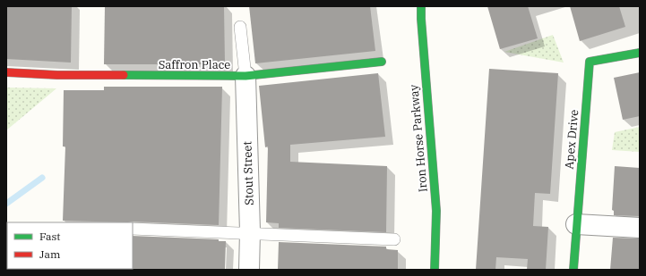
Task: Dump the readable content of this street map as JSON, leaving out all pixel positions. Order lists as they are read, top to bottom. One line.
{"streets":{"street":["Saffron Place","Iron Horse Parkway","Apex Drive","Stout Street"]},"crossings":[["Saffron Place","Stout Street"]],"legend":["Fast","Jam"]}
